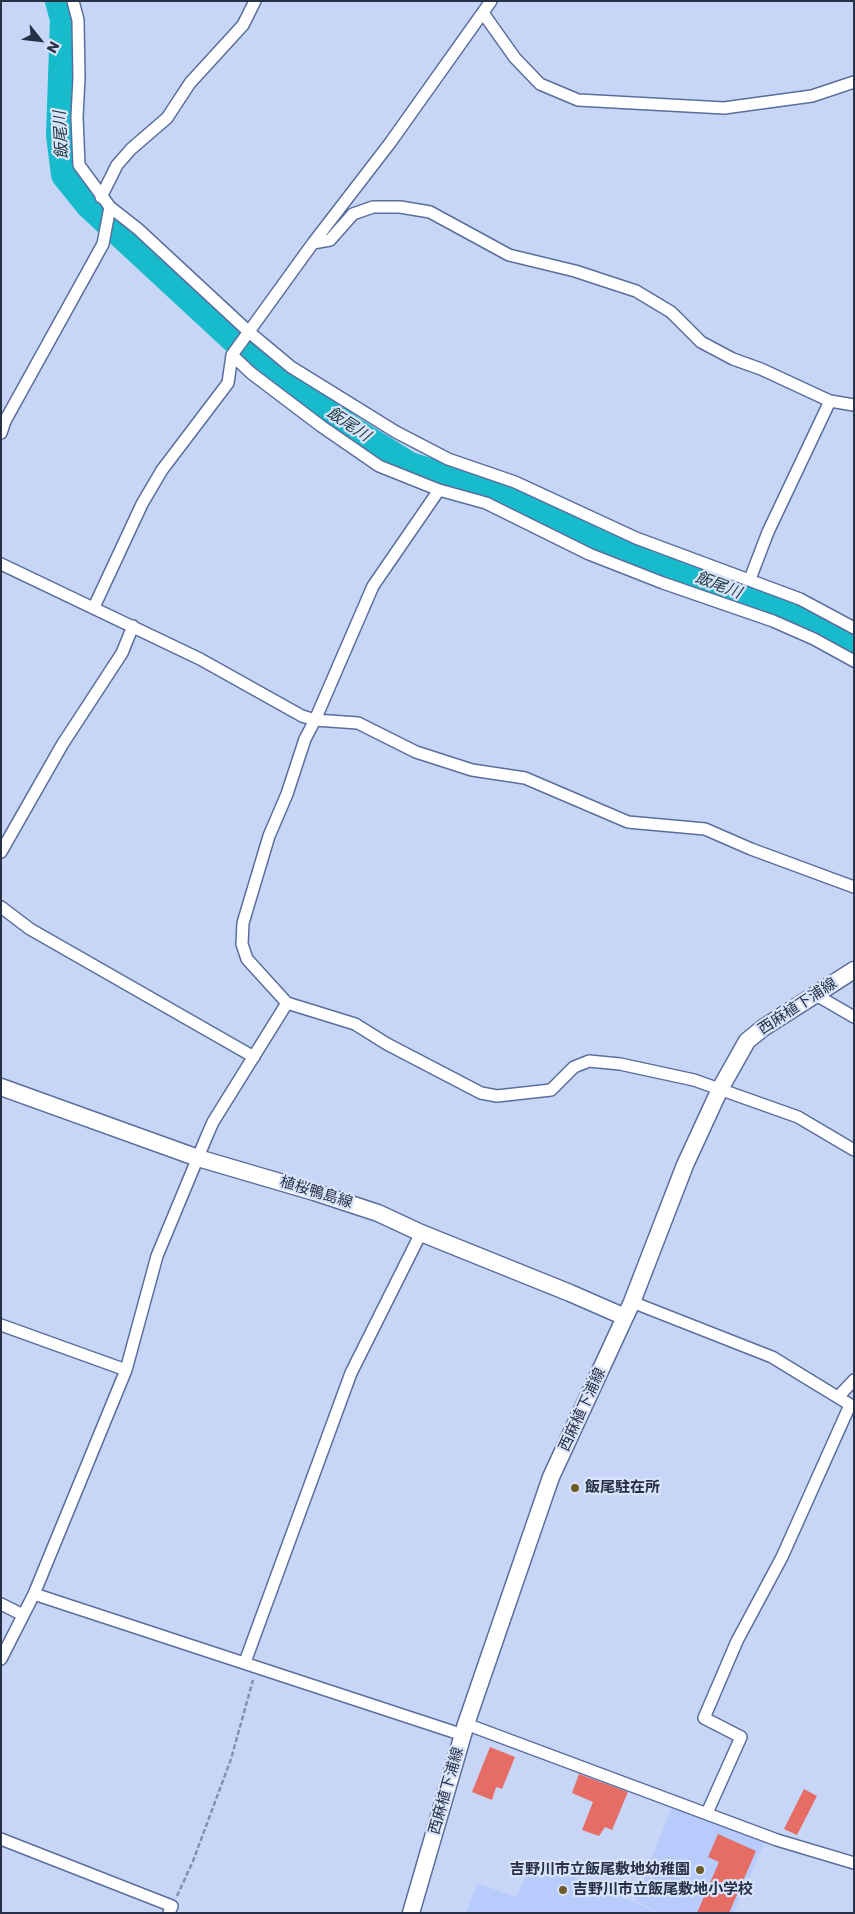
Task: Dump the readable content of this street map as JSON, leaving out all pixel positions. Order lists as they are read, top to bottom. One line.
{"streets":{"main road":["西麻植下浦線","植桜鴨島線"]},"crossings":[["西麻植下浦線","植桜鴨島線"]],"water":["飯尾川"],"places":["飯尾駐在所","吉野川市立飯尾敷地幼稚園","吉野川市立飯尾敷地小学校"],"north":"bottom right"}
